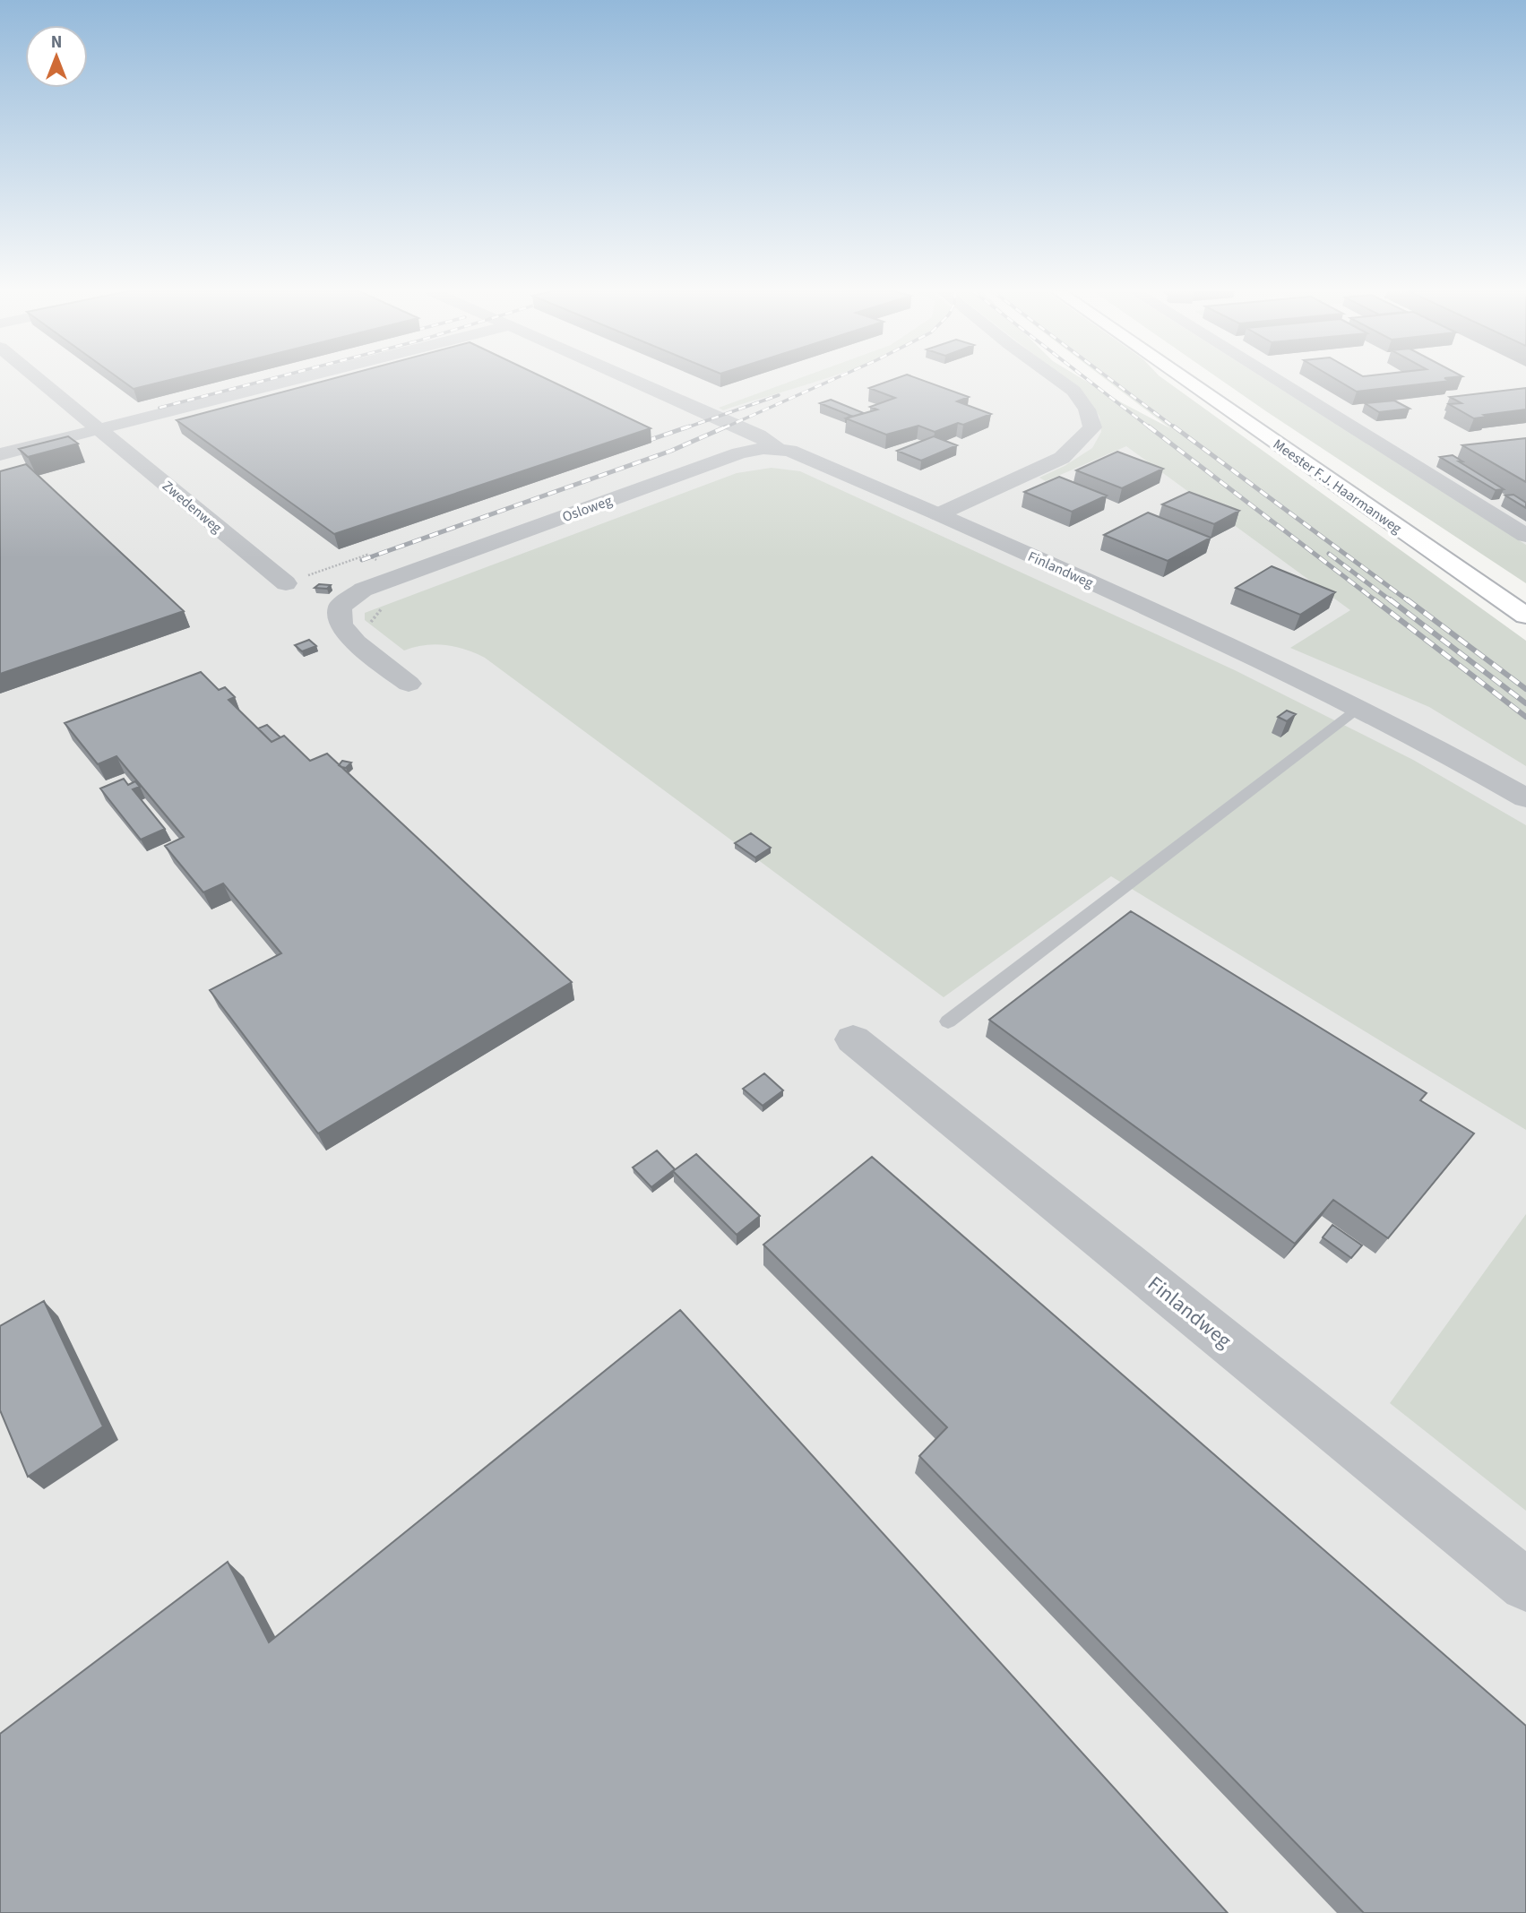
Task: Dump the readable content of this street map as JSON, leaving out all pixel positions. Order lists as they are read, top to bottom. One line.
{"streets":{"main road":["Meester F.J. Haarmanweg"],"street":["Zwedenweg","Osloweg","Finlandweg"]},"crossings":[["Osloweg","Finlandweg"]],"north":"top"}
